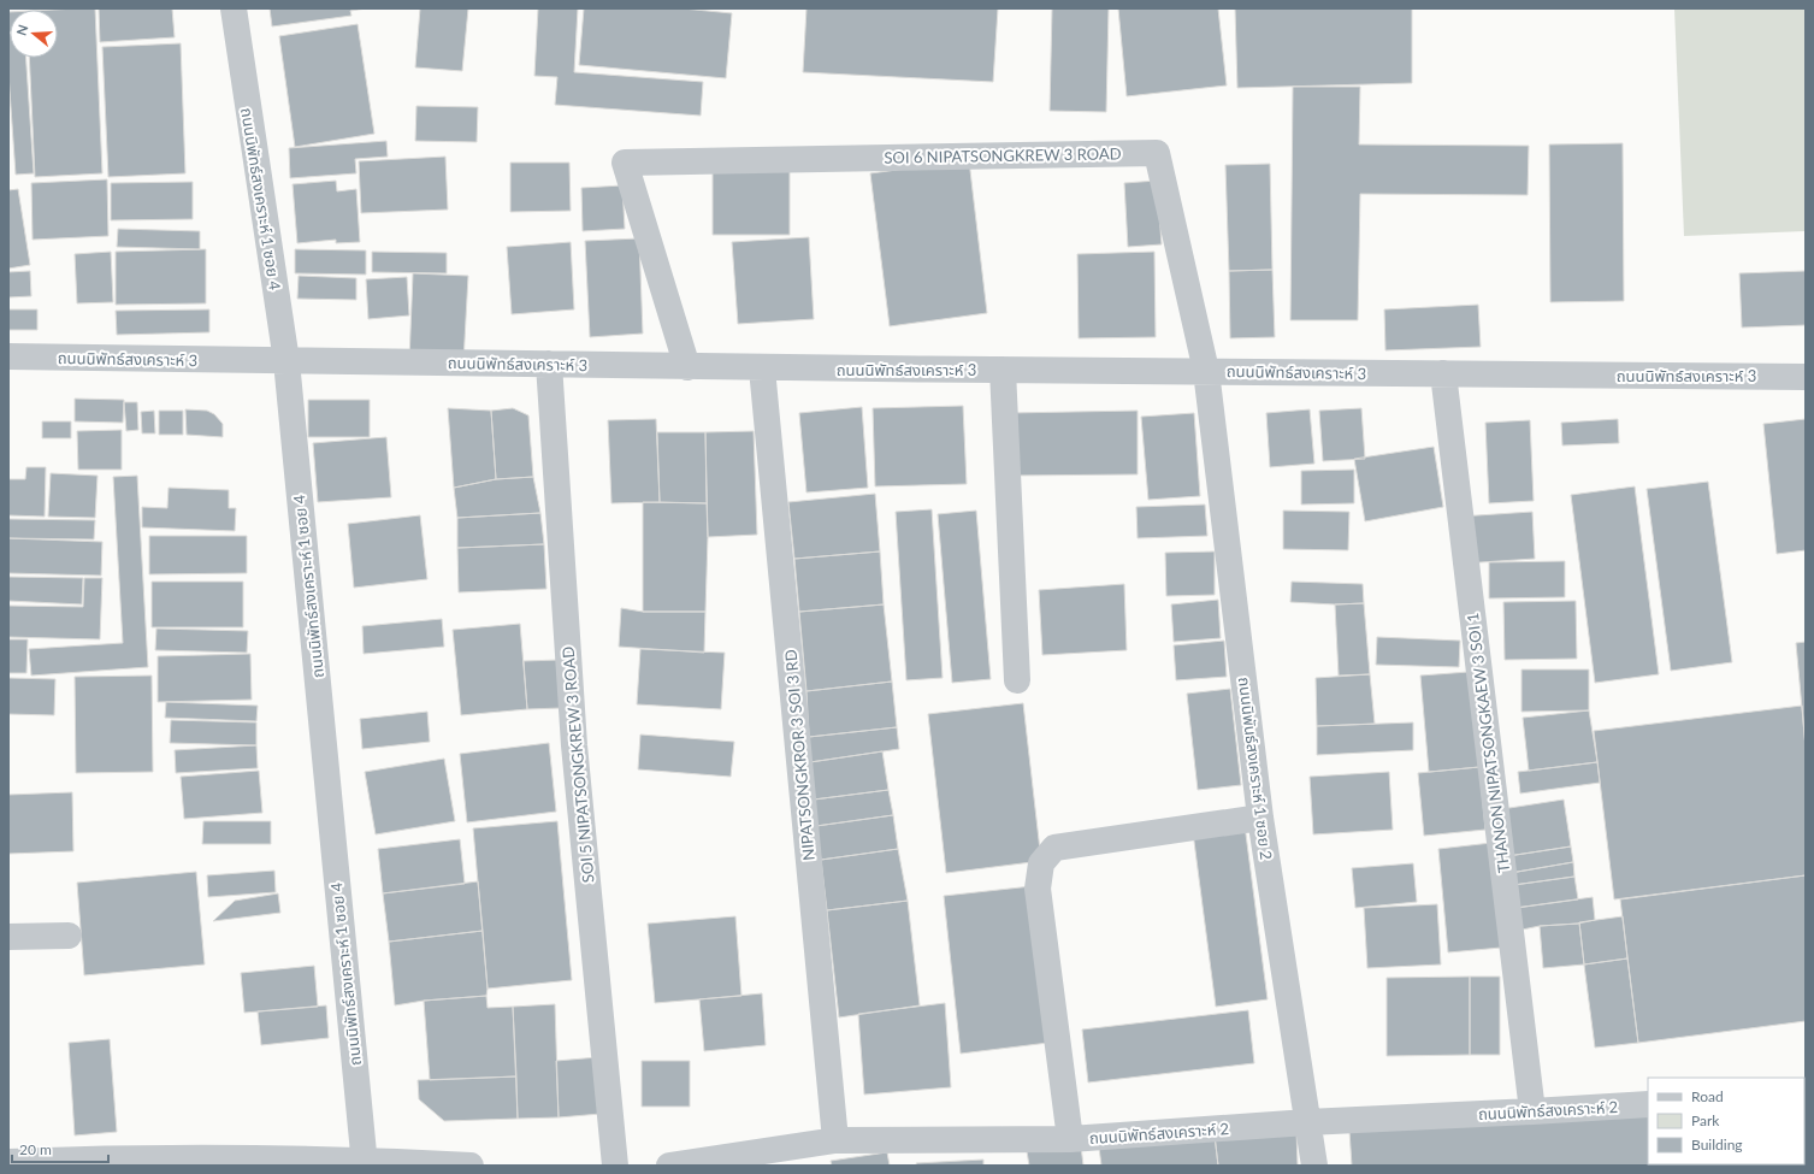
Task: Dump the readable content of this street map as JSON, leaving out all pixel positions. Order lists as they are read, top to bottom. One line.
{"streets":{"street":["SOI 6 NIPATSONGKREW 3 ROAD","ถนนนิพัทธ์สงเคราะห์ 1 ซอย 4","ถนนนิพัทธ์สงเคราะห์ 3","THANON NIPATSONGKAEW 3 SOI 1","NIPATSONGKROR 3 SOI 3 RD","SOI 5 NIPATSONGKREW 3 ROAD","ถนนนิพันธ์สงเคราะห์ 1 ซอย 2","ถนนนิพัทธ์สงเคราะห์ 2"]},"crossings":[["SOI 6 NIPATSONGKREW 3 ROAD","ถนนนิพัทธ์สงเคราะห์ 3"],["SOI 6 NIPATSONGKREW 3 ROAD","ถนนนิพันธ์สงเคราะห์ 1 ซอย 2"],["ถนนนิพัทธ์สงเคราะห์ 1 ซอย 4","ถนนนิพัทธ์สงเคราะห์ 3"],["ถนนนิพัทธ์สงเคราะห์ 3","THANON NIPATSONGKAEW 3 SOI 1"],["ถนนนิพัทธ์สงเคราะห์ 3","NIPATSONGKROR 3 SOI 3 RD"],["ถนนนิพัทธ์สงเคราะห์ 3","SOI 5 NIPATSONGKREW 3 ROAD"],["ถนนนิพัทธ์สงเคราะห์ 3","ถนนนิพันธ์สงเคราะห์ 1 ซอย 2"],["THANON NIPATSONGKAEW 3 SOI 1","ถนนนิพัทธ์สงเคราะห์ 2"],["NIPATSONGKROR 3 SOI 3 RD","ถนนนิพัทธ์สงเคราะห์ 2"],["ถนนนิพันธ์สงเคราะห์ 1 ซอย 2","ถนนนิพัทธ์สงเคราะห์ 2"]],"legend":["Road","Park","Building"],"scale_bar":"20 m","north":"left"}
